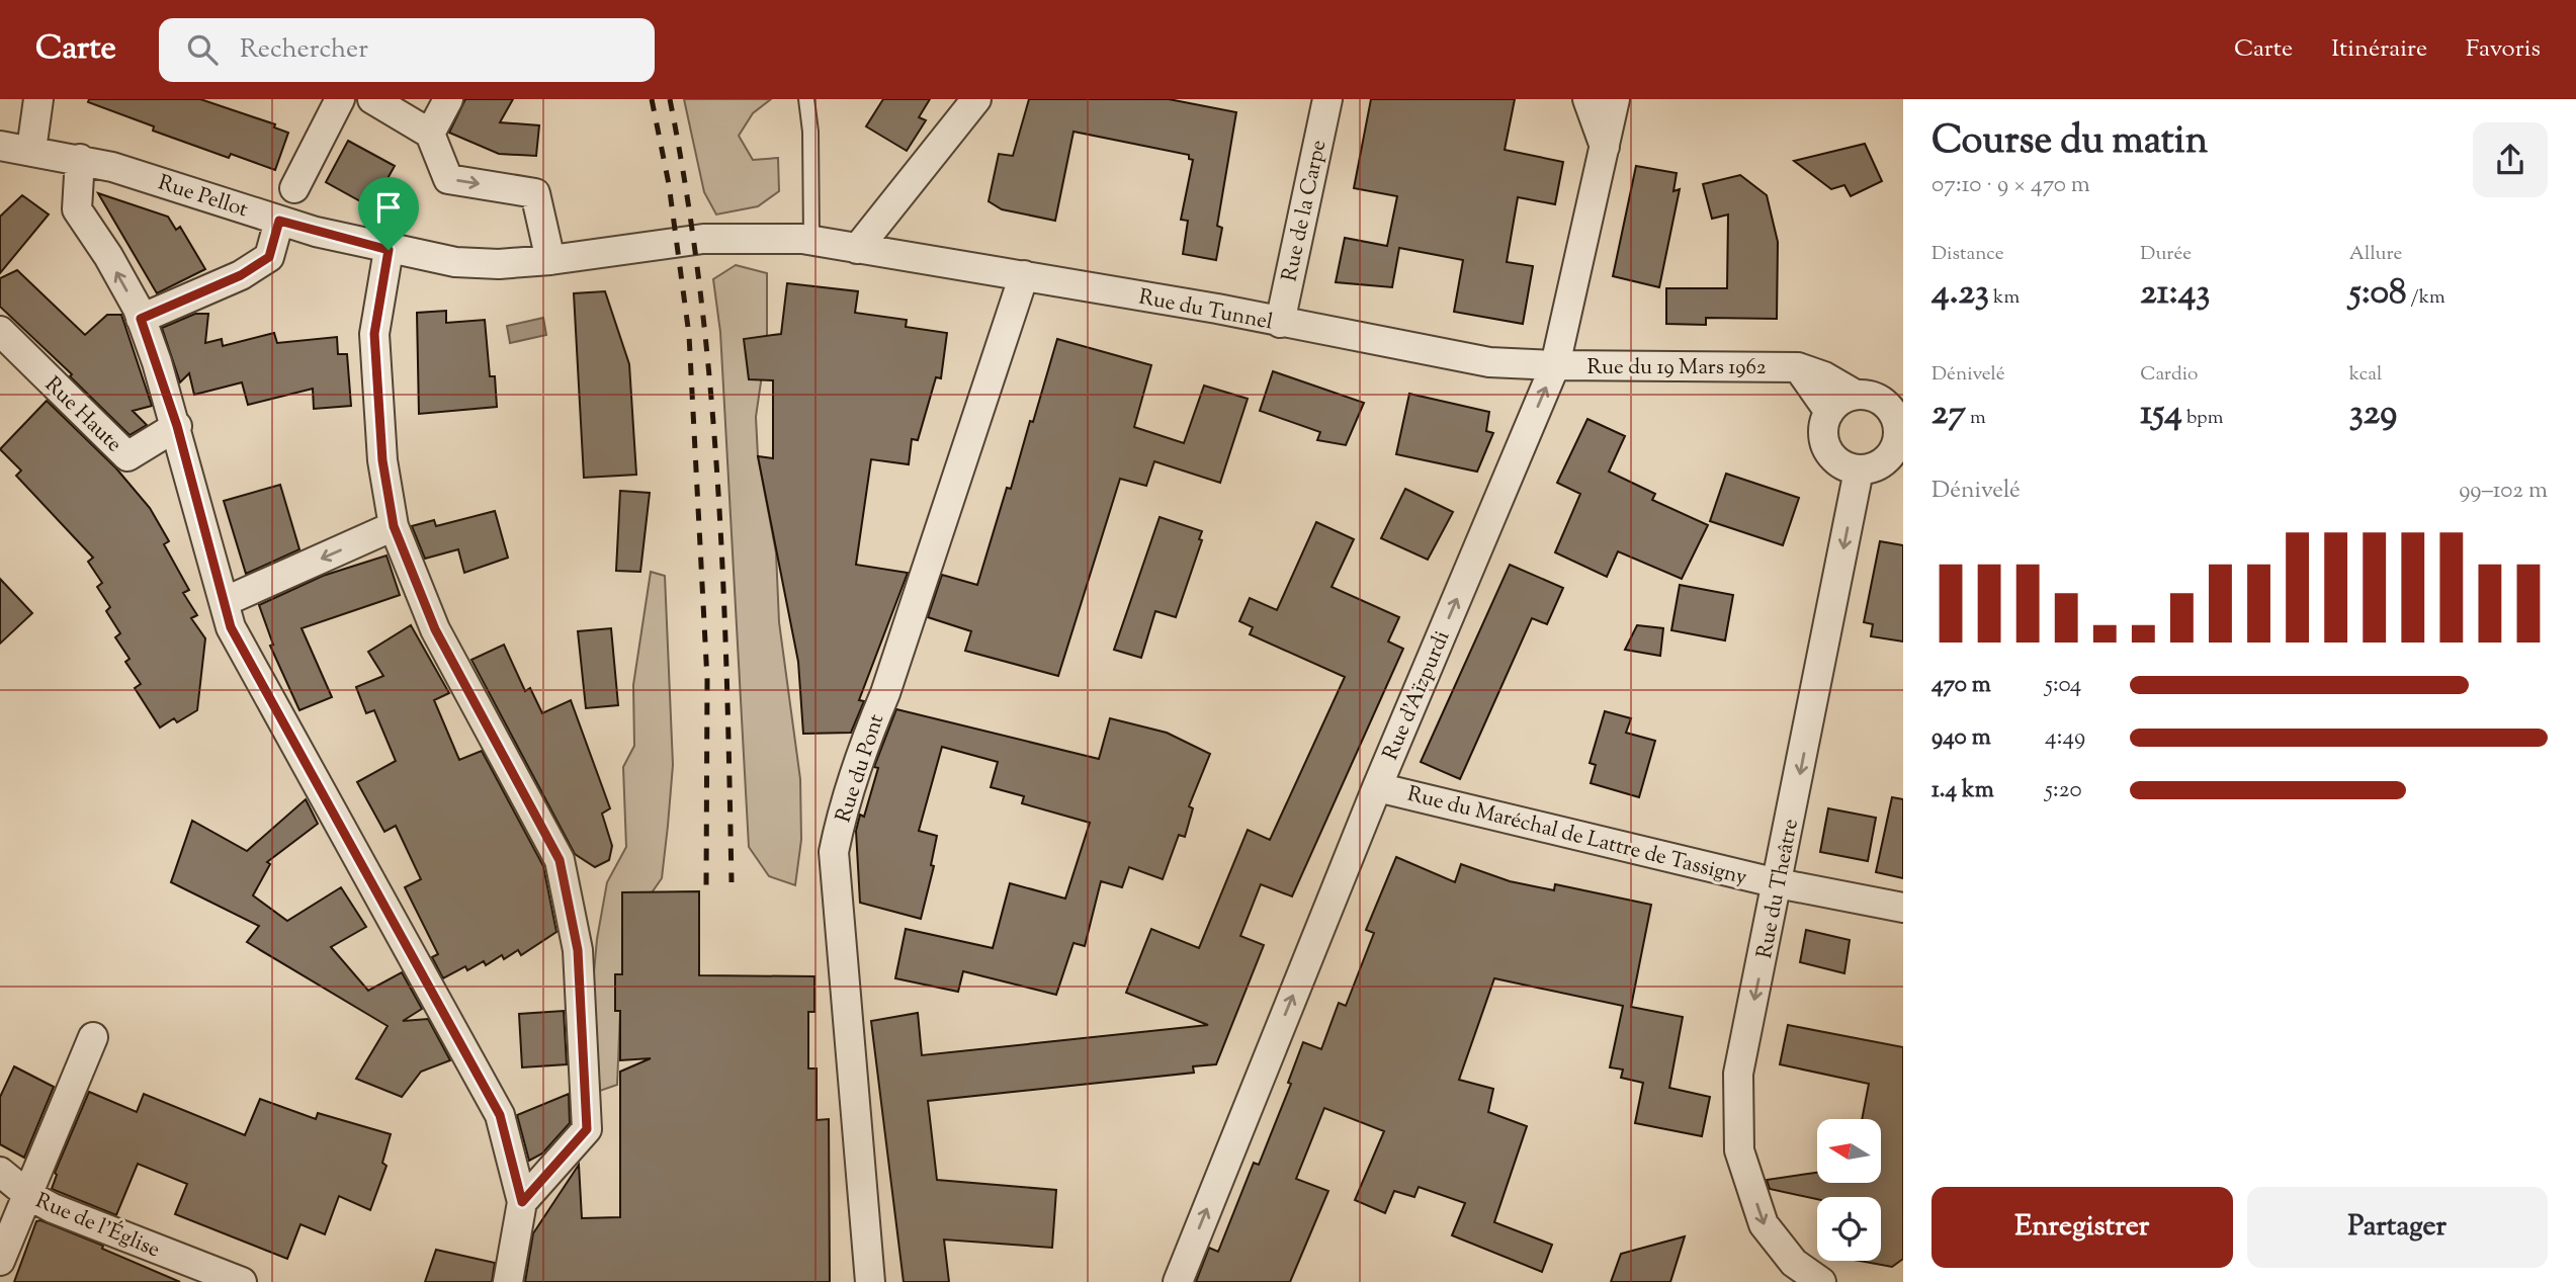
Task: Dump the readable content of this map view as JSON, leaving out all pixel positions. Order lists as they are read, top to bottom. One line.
{"streets":{"street":["Rue Pellot","Rue de la Carpe","Rue du Tunnel","Rue du 19 Mars 1962","Rue Haute","Rue d'Aïzpurdi","Rue du Pont","Rue du Maréchal de Lattre de Tassigny","Rue du Theâtre","Rue de l'Église"]},"crossings":[["Rue Pellot","Rue du Tunnel"],["Rue de la Carpe","Rue du Tunnel"],["Rue du Tunnel","Rue du 19 Mars 1962"],["Rue du Tunnel","Rue d'Aïzpurdi"],["Rue du Tunnel","Rue du Pont"],["Rue du 19 Mars 1962","Rue d'Aïzpurdi"],["Rue d'Aïzpurdi","Rue du Maréchal de Lattre de Tassigny"],["Rue du Maréchal de Lattre de Tassigny","Rue du Theâtre"]],"one_way":["Rue d'Aïzpurdi","Rue du Theâtre"],"north":"left","page":{"header":"Carte","search":"Rechercher","nav":["Carte","Itinéraire","Favoris"],"heading":["Course du matin","07:10 · 9 × 470 m"],"stats":[["Distance","4.23 km"],["Durée","21:43"],["Allure","5:08 /km"],["Dénivelé","27 m"],["Cardio","154 bpm"],["kcal","329"]],"chart":["Dénivelé","99–102 m"],"list":[{"name":"470 m","note":"5:04"},{"name":"940 m","note":"4:49"},{"name":"1.4 km","note":"5:20"}],"buttons":["Enregistrer","Partager"]}}
